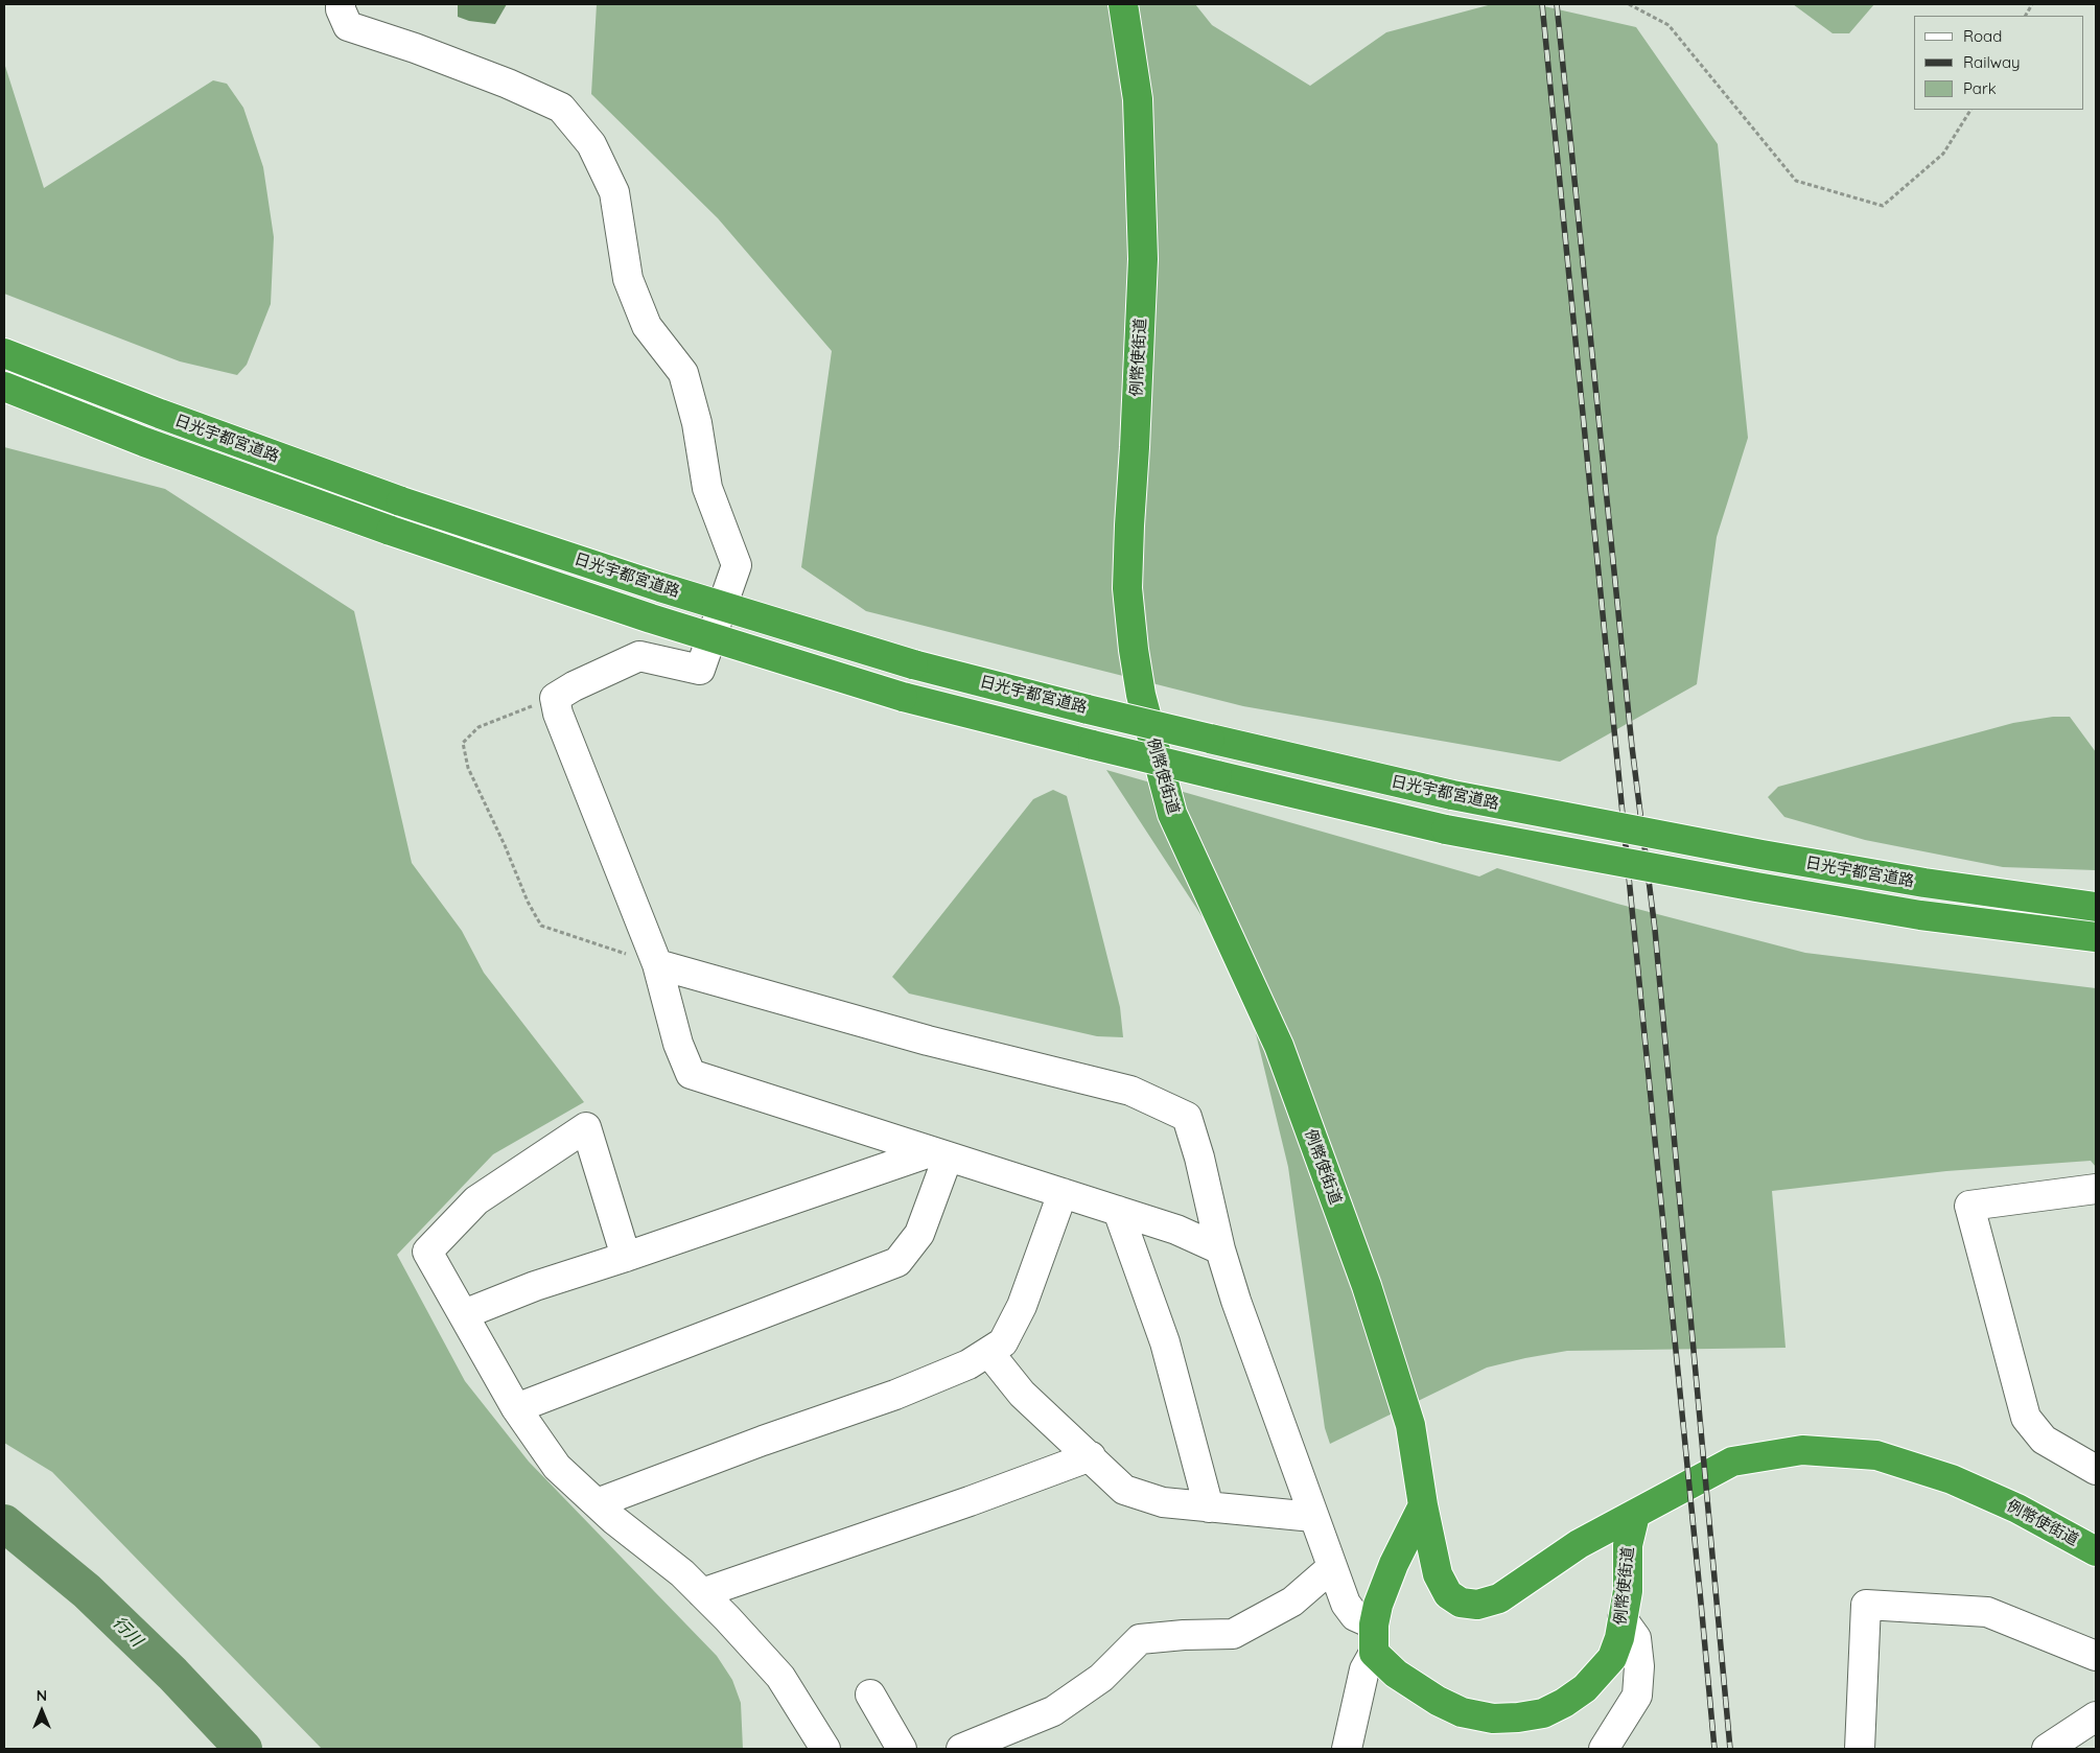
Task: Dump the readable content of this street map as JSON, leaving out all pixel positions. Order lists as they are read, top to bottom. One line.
{"streets":{"highway":["例幣使街道","日光宇都宮道路"]},"water":["行川"],"legend":["Road","Railway","Park"],"north":"top"}
